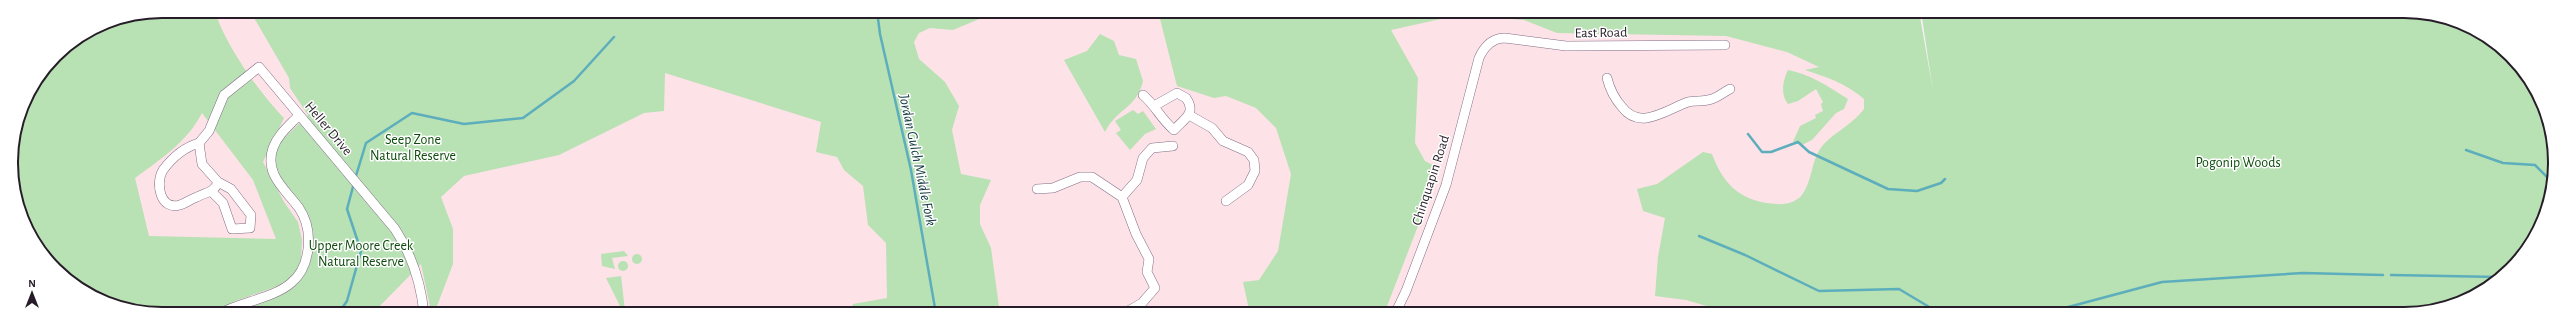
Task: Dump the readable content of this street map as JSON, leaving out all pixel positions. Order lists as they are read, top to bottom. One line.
{"streets":{"street":["East Road","Heller Drive","Chinquapin Road"]},"crossings":[["East Road","Chinquapin Road"]],"water":["Jordan Gulch Middle Fork"],"parks":["Seep Zone Natural Reserve","Pogonip Woods","Upper Moore Creek Natural Reserve"],"north":"top"}
